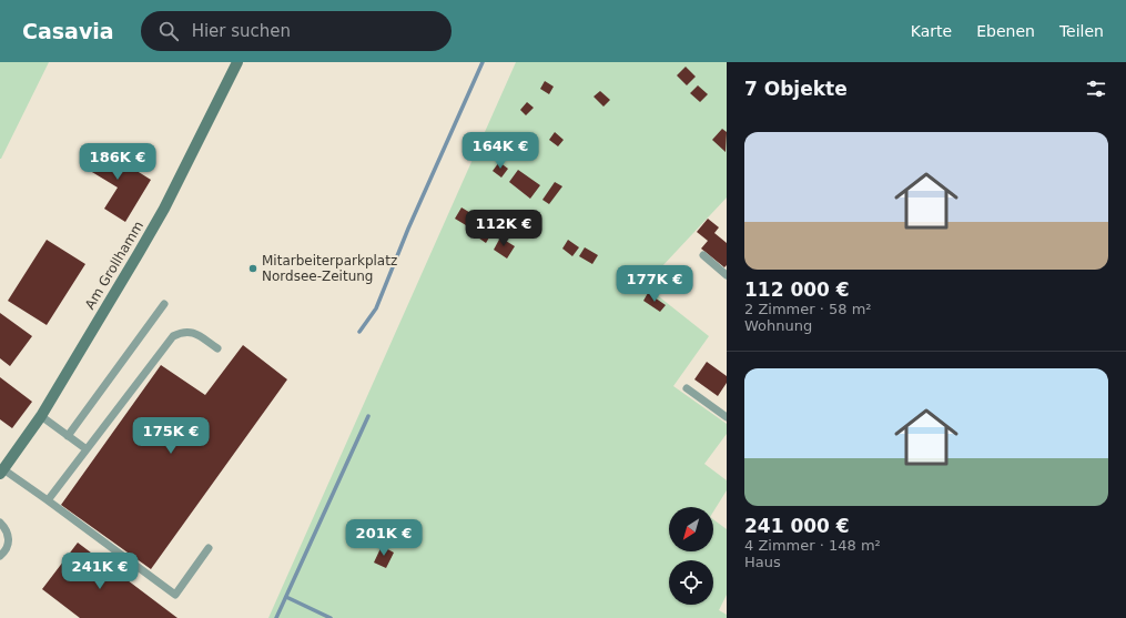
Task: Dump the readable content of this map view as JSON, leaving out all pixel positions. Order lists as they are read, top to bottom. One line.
{"streets":{"street":["Am Grollhamm"]},"places":["Mitarbeiterparkplatz Nordsee-Zeitung"],"north":"bottom left","page":{"header":"Casavia","search":"Hier suchen","nav":["Karte","Ebenen","Teilen"],"heading":"7 Objekte","list":[{"name":"112 000 €","note":"2 Zimmer · 58 m² · Wohnung"},{"name":"241 000 €","note":"4 Zimmer · 148 m² · Haus"}],"price":["164K €","186K €","112K €","177K €","175K €","201K €","241K €"]}}
